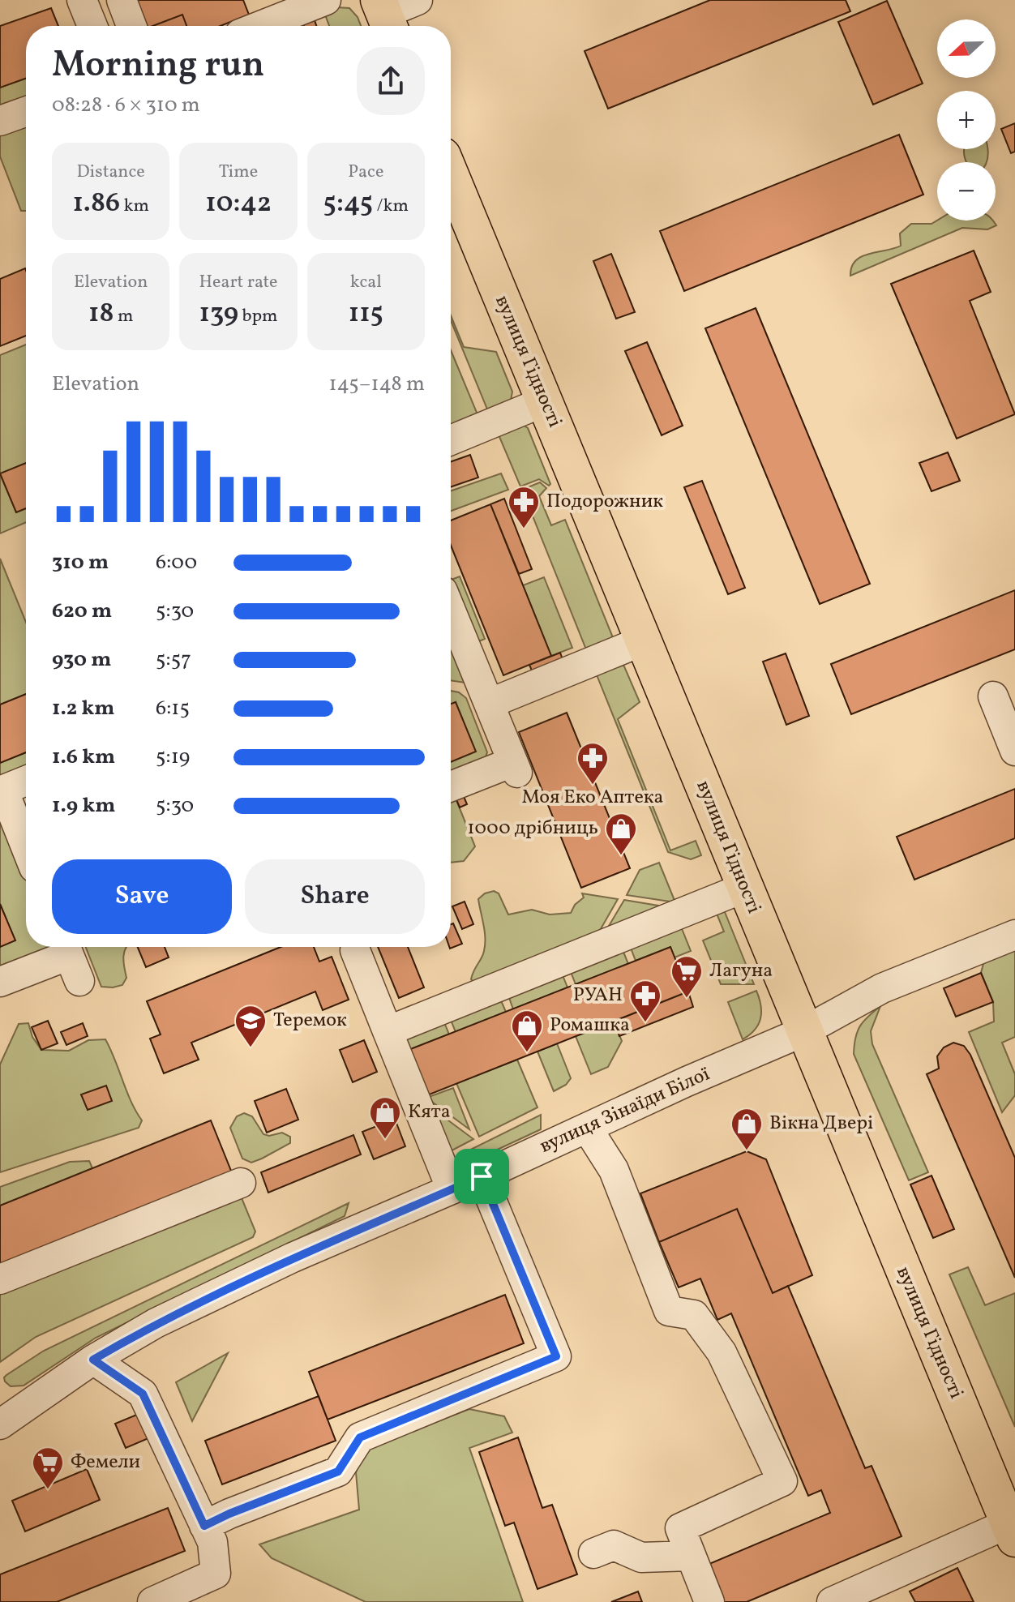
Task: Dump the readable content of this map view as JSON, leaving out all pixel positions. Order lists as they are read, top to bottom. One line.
{"streets":{"main road":["вулиця Гідності"],"street":["вулиця Зінаїди Білої"]},"crossings":[["вулиця Гідності","вулиця Зінаїди Білої"]],"places":{"pharmacy":["Подорожник","Моя Еко Аптека","РУАН"],"shop":["1000 дрібниць","Ромашка","Кята","Вікна Двері"],"supermarket":["Лагуна","Фемели"],"school or university":["Теремок"]},"north":"left","page":{"map_buttons":["+","−"],"heading":["Morning run","08:28 · 6 × 310 m"],"stats":[["Distance","1.86 km"],["Time","10:42"],["Pace","5:45 /km"],["Elevation","18 m"],["Heart rate","139 bpm"],["kcal","115"]],"chart":["Elevation","145–148 m"],"list":[{"name":"310 m","note":"6:00"},{"name":"620 m","note":"5:30"},{"name":"930 m","note":"5:57"},{"name":"1.2 km","note":"6:15"},{"name":"1.6 km","note":"5:19"},{"name":"1.9 km","note":"5:30"}],"buttons":["Save","Share"]}}
